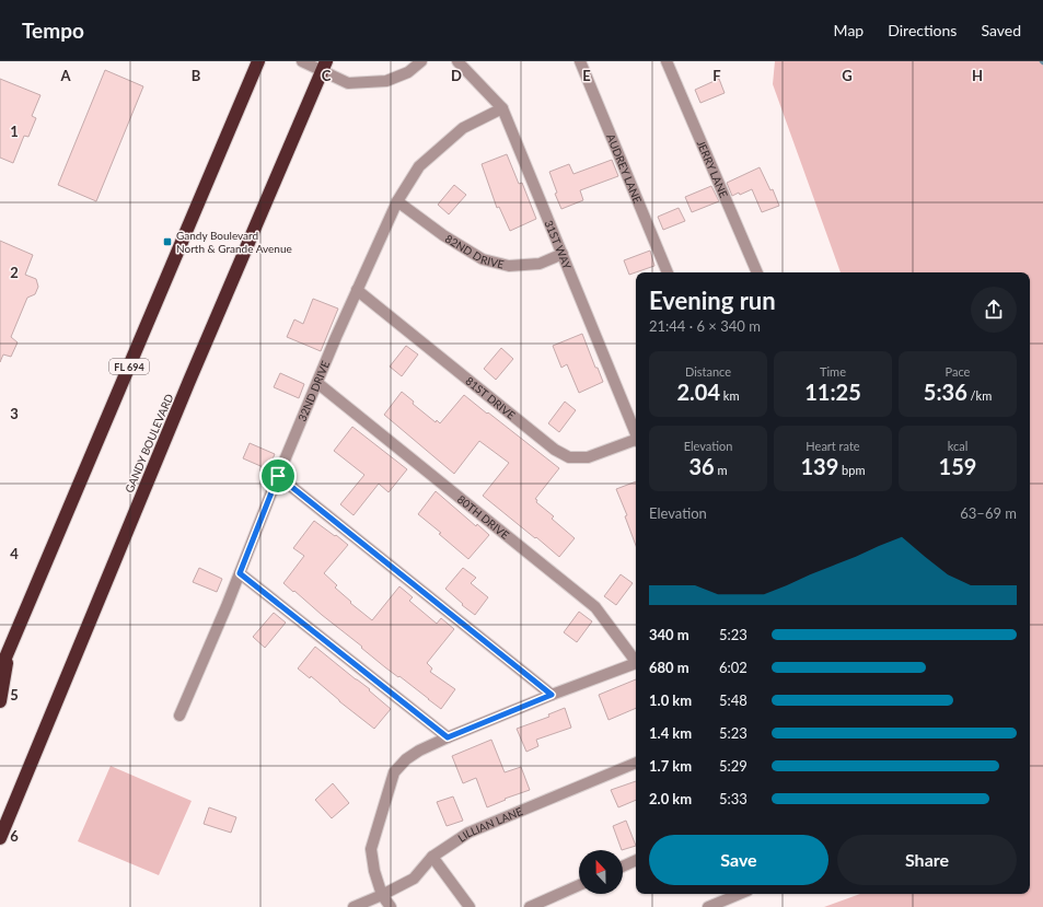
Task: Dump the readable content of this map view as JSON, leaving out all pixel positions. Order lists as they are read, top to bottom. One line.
{"streets":{"highway":["FL 694","GANDY BOULEVARD"],"street":["AUDREY LANE","JERRY LANE","31ST WAY","82ND DRIVE","32ND DRIVE","81ST DRIVE","80TH DRIVE","LILLIAN LANE"]},"crossings":[["31ST WAY","82ND DRIVE"],["31ST WAY","32ND DRIVE"],["82ND DRIVE","32ND DRIVE"],["32ND DRIVE","81ST DRIVE"],["32ND DRIVE","80TH DRIVE"]],"places":{"transit":["Gandy Boulevard North & Grande Avenue"]},"north":"top","page":{"header":"Tempo","nav":["Map","Directions","Saved"],"heading":["Evening run","21:44 · 6 × 340 m"],"stats":[["Distance","2.04 km"],["Time","11:25"],["Pace","5:36 /km"],["Elevation","36 m"],["Heart rate","139 bpm"],["kcal","159"]],"chart":["Elevation","63–69 m"],"list":[{"name":"340 m","note":"5:23"},{"name":"680 m","note":"6:02"},{"name":"1.0 km","note":"5:48"},{"name":"1.4 km","note":"5:23"},{"name":"1.7 km","note":"5:29"},{"name":"2.0 km","note":"5:33"}],"buttons":["Save","Share"]},"grid":{"columns":["A","B","C","D","E","F","G","H"],"rows":["1","2","3","4","5","6"]}}
